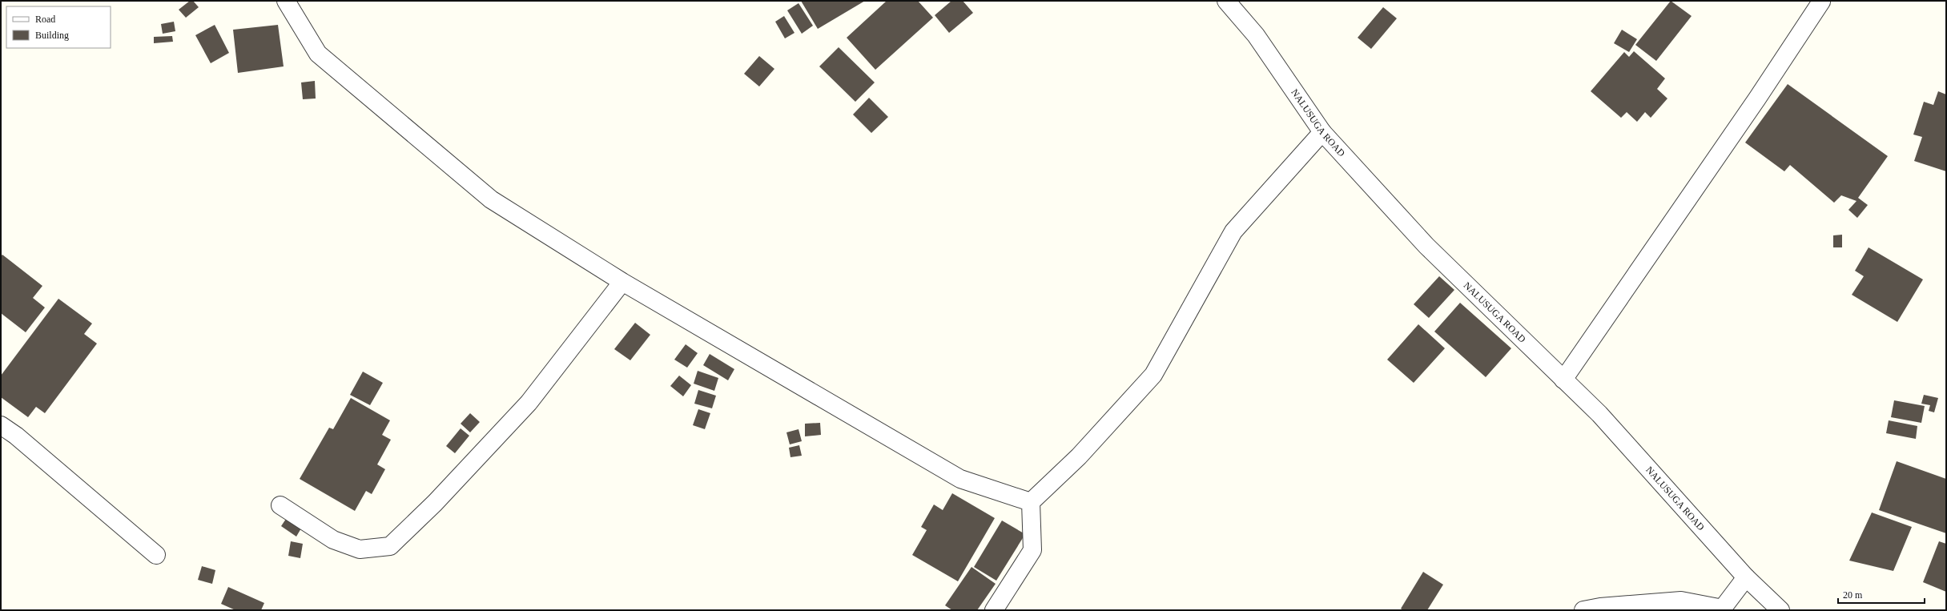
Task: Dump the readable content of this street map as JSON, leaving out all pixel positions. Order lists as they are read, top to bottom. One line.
{"streets":{"street":["NALUSUGA ROAD"]},"legend":["Road","Building"],"scale_bar":"20 m"}
